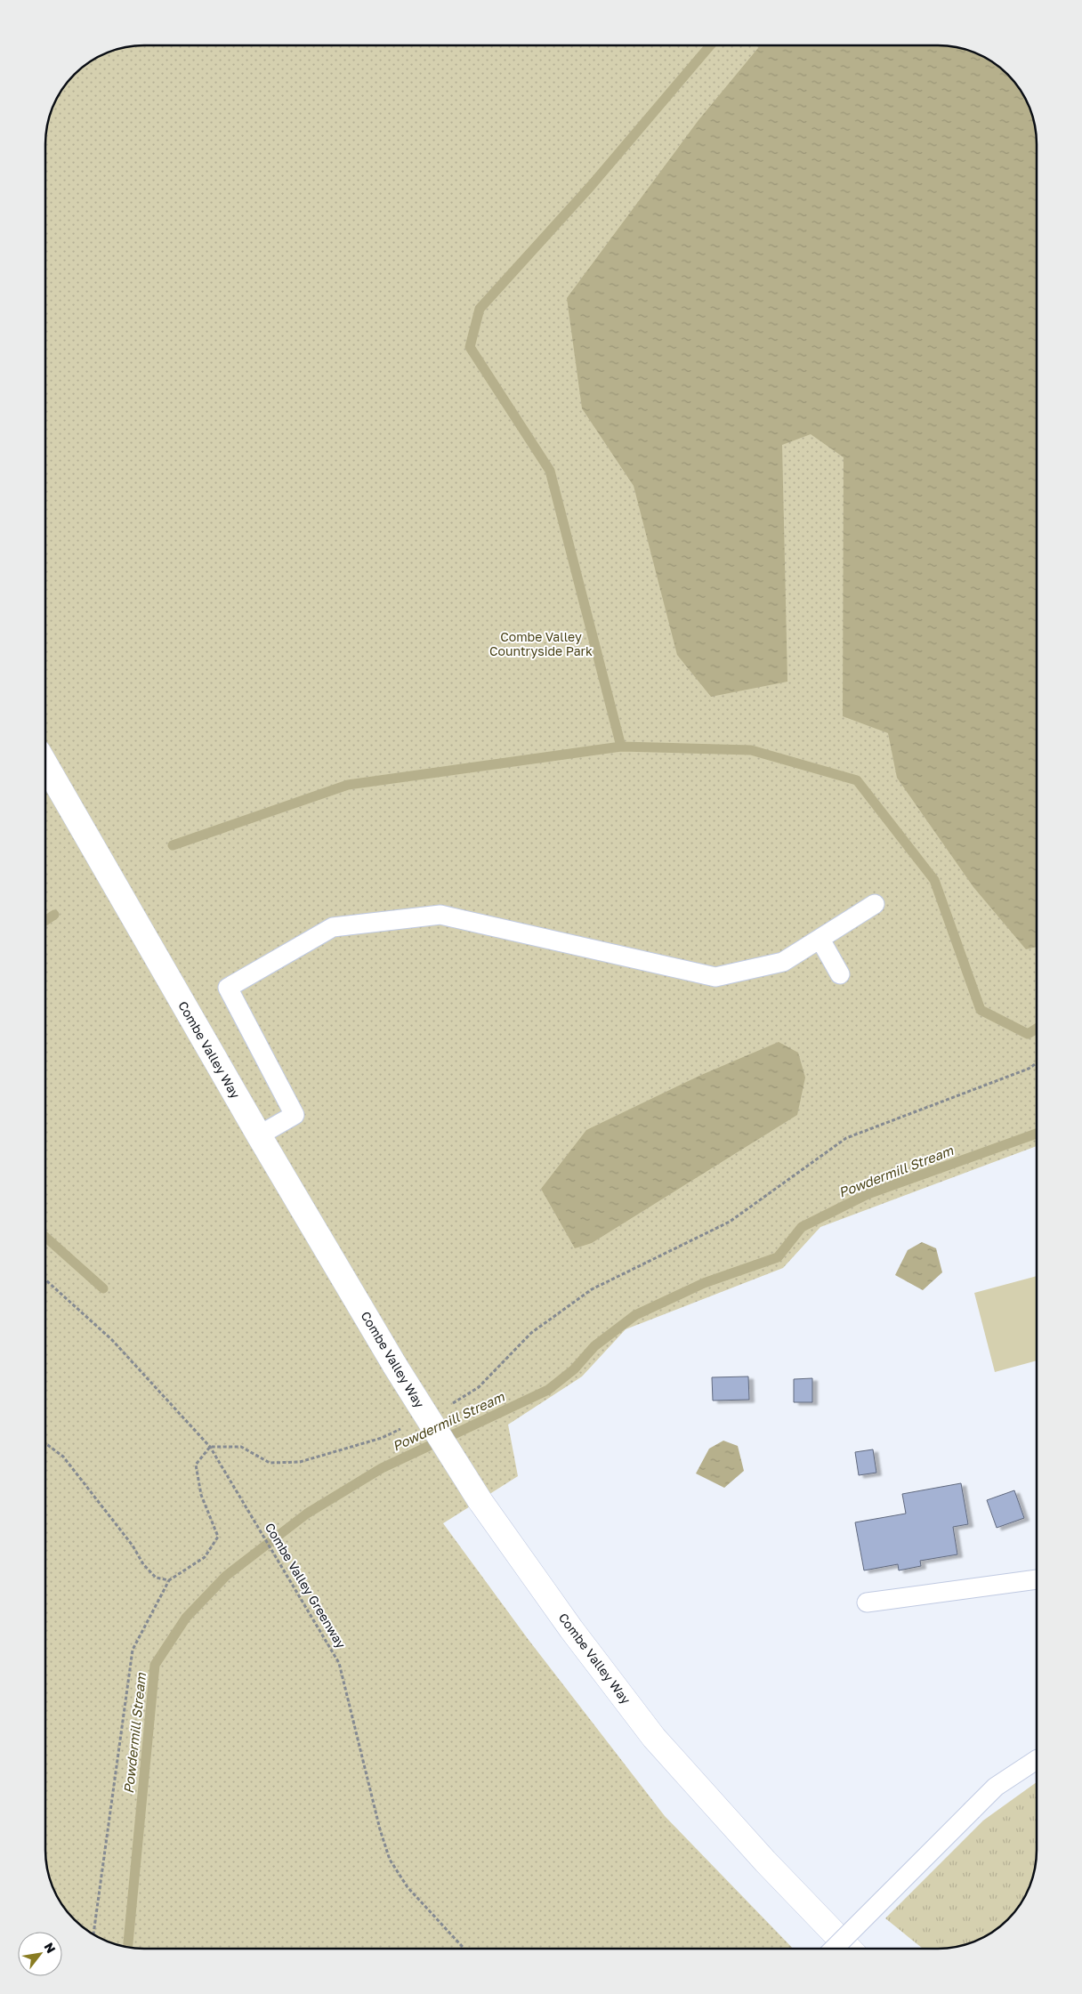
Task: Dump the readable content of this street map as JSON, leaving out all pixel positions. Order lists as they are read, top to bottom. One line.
{"streets":{"main road":["Combe Valley Way"],"path":["Combe Valley Greenway"]},"water":["Powdermill Stream"],"parks":["Combe Valley Countryside Park"],"north":"top right"}
